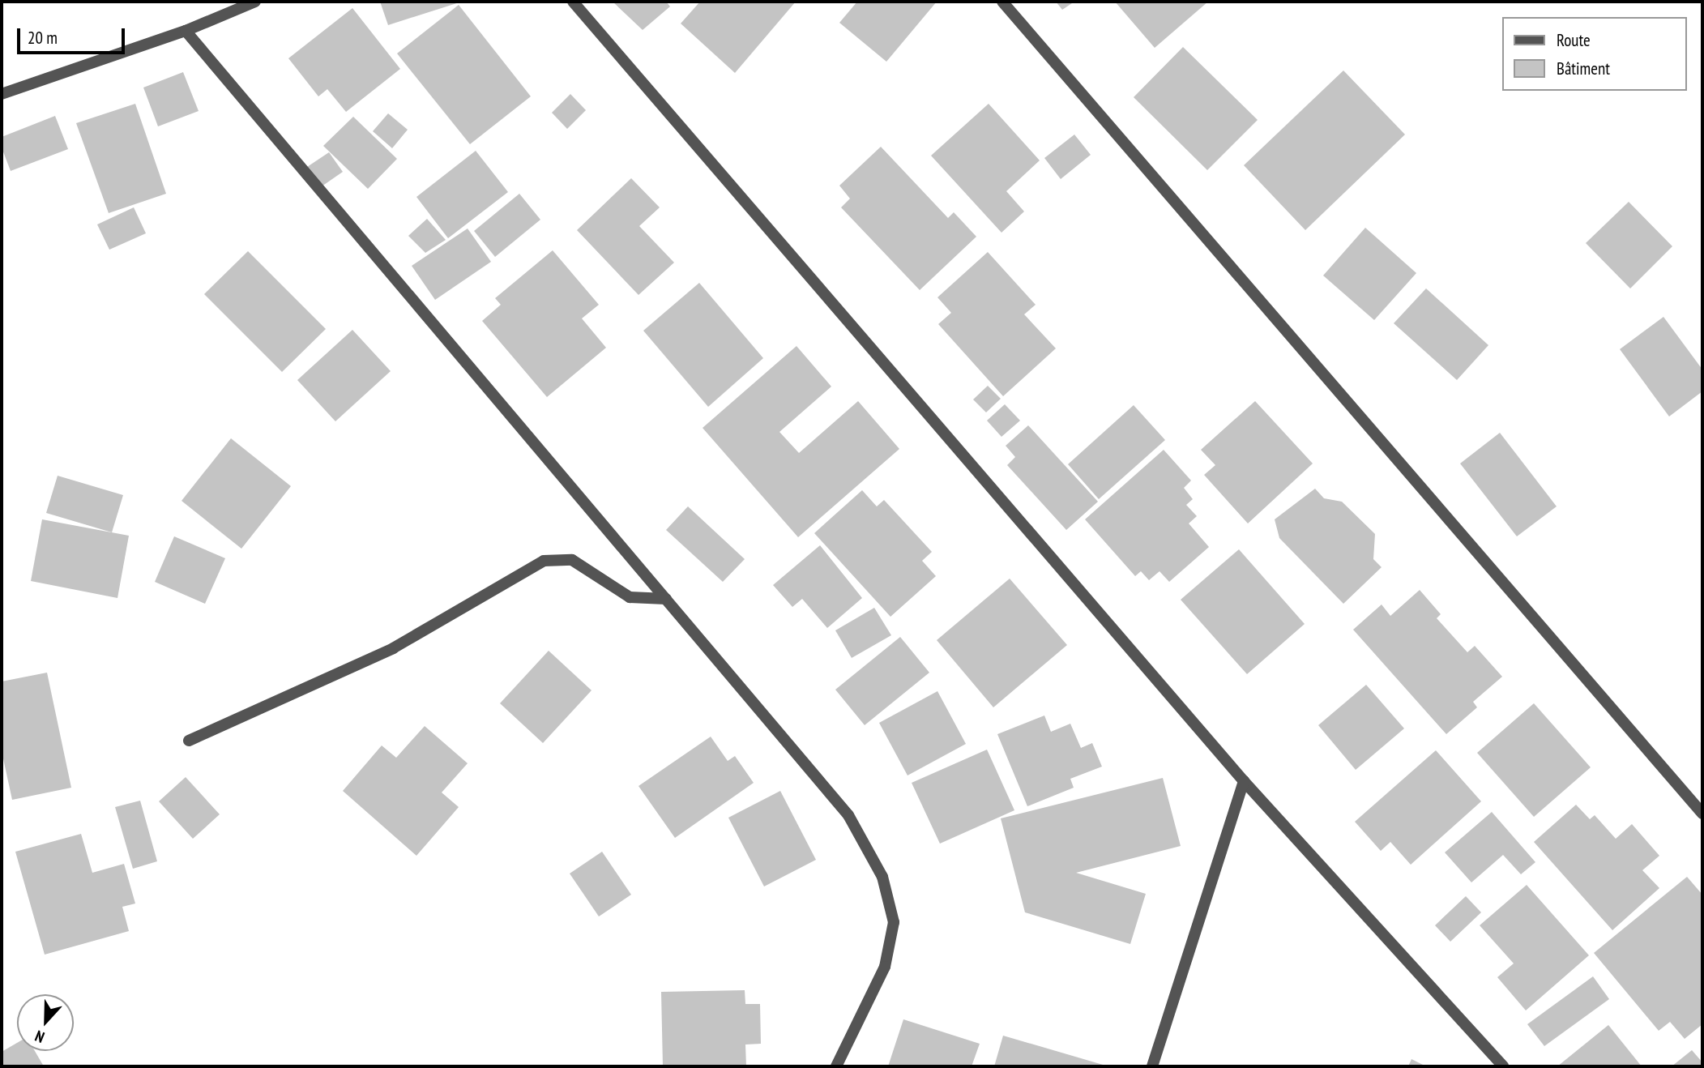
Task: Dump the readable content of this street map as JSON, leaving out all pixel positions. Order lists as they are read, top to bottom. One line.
{"legend":["Route","Bâtiment"],"scale_bar":"20 m","north":"bottom"}
